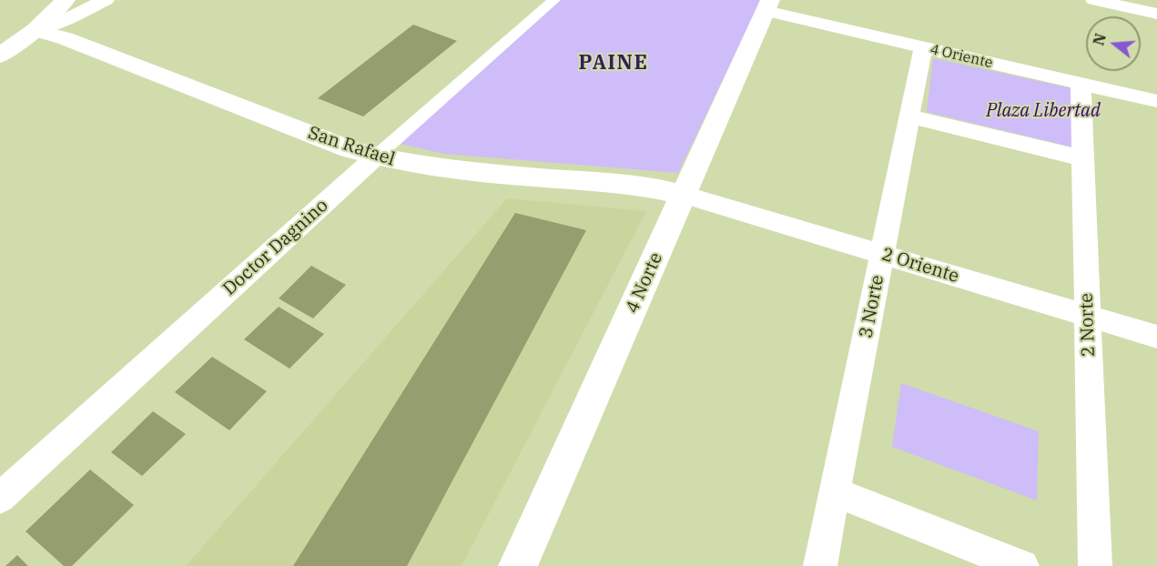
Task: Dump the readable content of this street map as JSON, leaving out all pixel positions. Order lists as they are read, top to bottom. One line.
{"streets":{"street":["4 Oriente","San Rafael","Doctor Dagnino","2 Oriente","4 Norte","3 Norte","2 Norte"]},"crossings":[["4 Oriente","4 Norte"],["4 Oriente","3 Norte"],["4 Oriente","2 Norte"],["San Rafael","Doctor Dagnino"],["San Rafael","2 Oriente"],["San Rafael","4 Norte"],["2 Oriente","4 Norte"],["2 Oriente","3 Norte"],["2 Oriente","2 Norte"]],"districts":["PAINE"],"parks":["Plaza Libertad"],"north":"left"}
